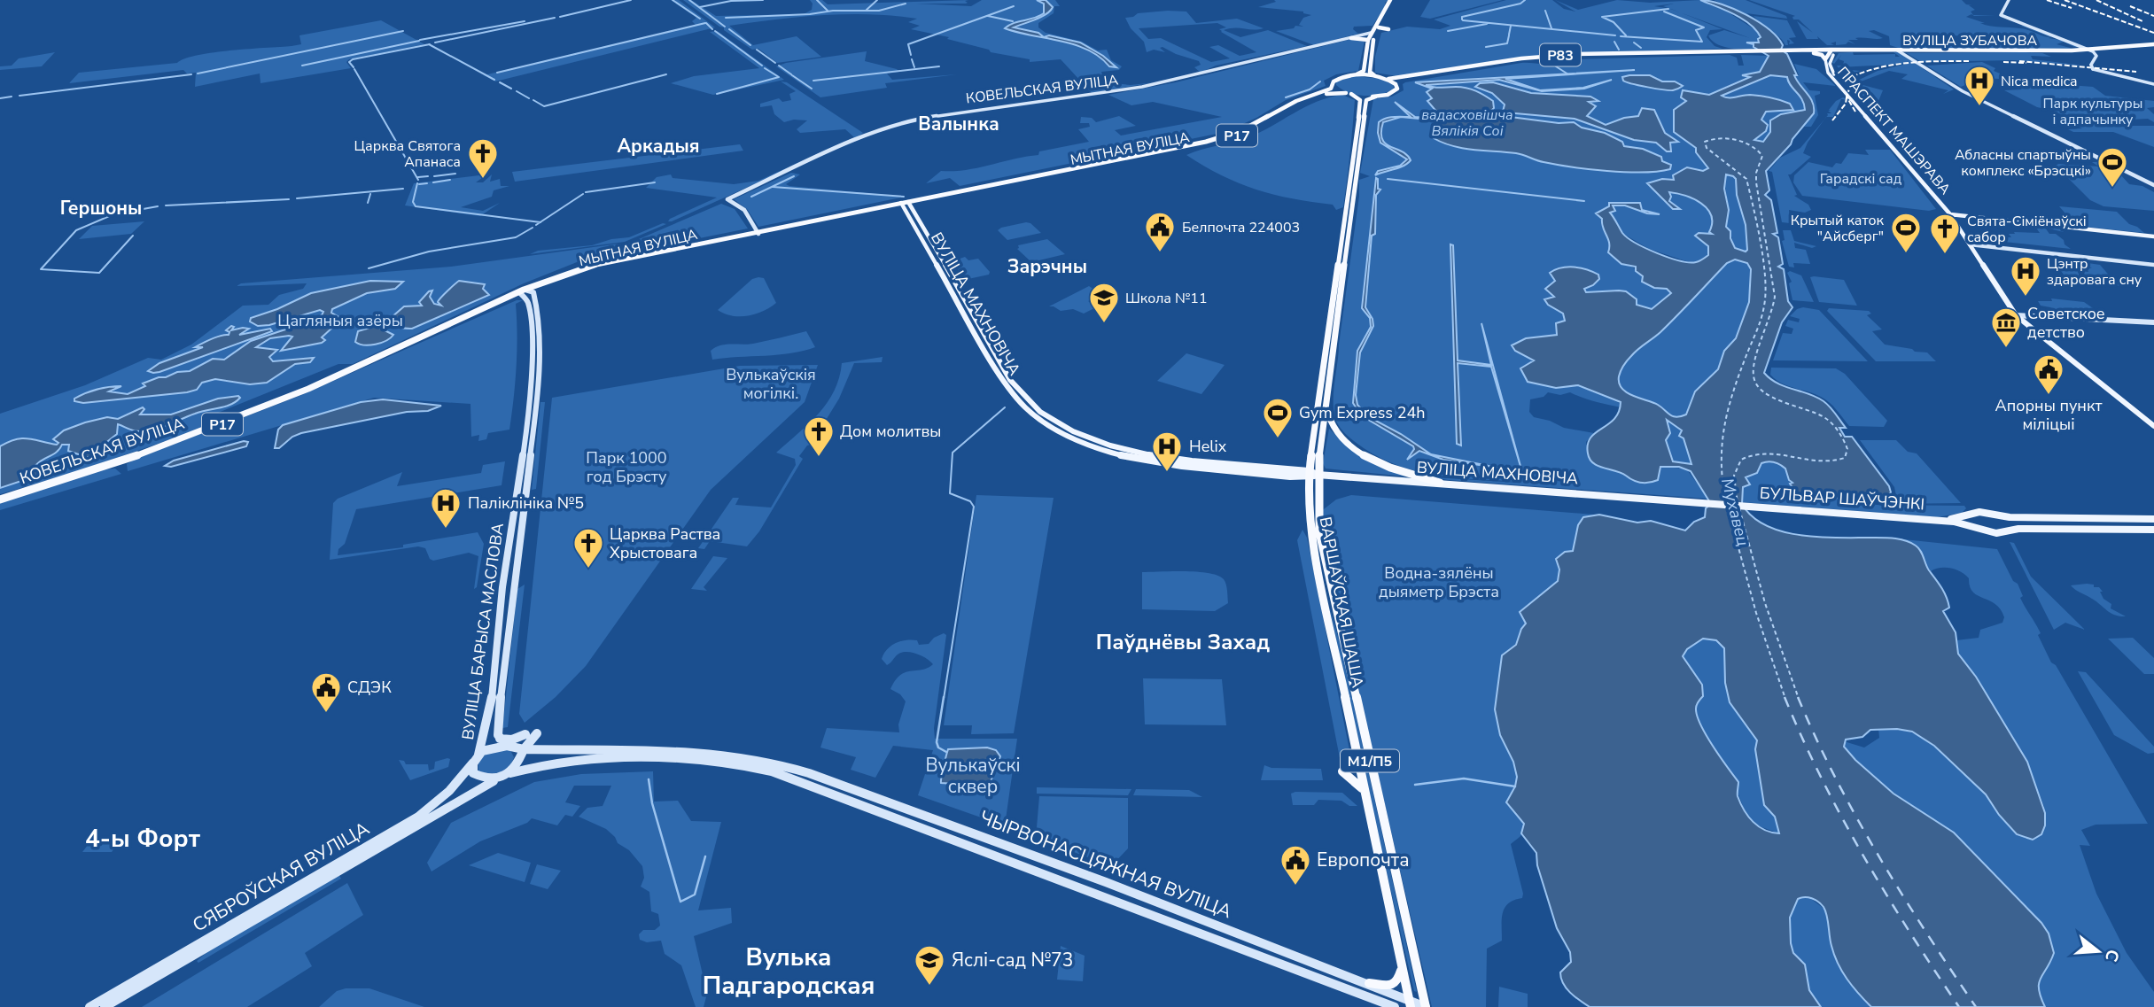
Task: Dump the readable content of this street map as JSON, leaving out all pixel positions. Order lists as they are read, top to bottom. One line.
{"streets":{"highway":["ВУЛІЦА ЗУБАЧОВА","Р83","КОВЕЛЬСКАЯ ВУЛІЦА","Р17","МЫТНАЯ ВУЛІЦА","ВАРШАЎСКАЯ ШАША","М1/П5"],"main road":["ПРАСПЕКТ МАШЭРАВА","ВУЛІЦА МАХНОВІЧА","БУЛЬВАР ШАЎЧЭНКІ","ВУЛІЦА БАРЫСА МАСЛОВА","ЧЫРВОНАСЦЯЖНАЯ ВУЛІЦА","СЯБРОЎСКАЯ ВУЛІЦА"]},"crossings":[["ВУЛІЦА ЗУБАЧОВА","Р83"],["Р83","ПРАСПЕКТ МАШЭРАВА"],["КОВЕЛЬСКАЯ ВУЛІЦА","МЫТНАЯ ВУЛІЦА"],["КОВЕЛЬСКАЯ ВУЛІЦА","ВУЛІЦА БАРЫСА МАСЛОВА"],["МЫТНАЯ ВУЛІЦА","ВУЛІЦА МАХНОВІЧА"],["МЫТНАЯ ВУЛІЦА","ВАРШАЎСКАЯ ШАША"],["МЫТНАЯ ВУЛІЦА","ВУЛІЦА БАРЫСА МАСЛОВА"],["ВУЛІЦА МАХНОВІЧА","БУЛЬВАР ШАЎЧЭНКІ"],["ВУЛІЦА МАХНОВІЧА","ВАРШАЎСКАЯ ШАША"],["ВАРШАЎСКАЯ ШАША","ЧЫРВОНАСЦЯЖНАЯ ВУЛІЦА"],["ВУЛІЦА БАРЫСА МАСЛОВА","ЧЫРВОНАСЦЯЖНАЯ ВУЛІЦА"],["ВУЛІЦА БАРЫСА МАСЛОВА","СЯБРОЎСКАЯ ВУЛІЦА"],["ЧЫРВОНАСЦЯЖНАЯ ВУЛІЦА","СЯБРОЎСКАЯ ВУЛІЦА"]],"districts":["Валынка","Аркадыя","Гершоны","Зарэчны","Паўднёвы Захад","4-ы Форт","Вулька Падгародская"],"water":["вадасховішча Вялікія Соі","Мухавец"],"parks":["Парк культуры і адпачынку","Гарадскі сад","Цагляныя азёры","Вулькаўскія могілкі.","Парк 1000 год Брэсту","Водна-зялёны дыяметр Брэста","Вулькаўскі сквер"],"places":{"hospital":["Nica medica","Цэнтр здаровага сну","Helix","Паліклініка №5"],"church":["Царква Святога Апанаса","Свята-Сіміёнаўскі сабор","Дом молитвы","Царква Раства Хрыстовага"],"sports":["Абласны спартыўны комплекс «Брэсцкі»","Крытый каток \"Айсберг\"","Gym Express 24h"],"public building":["Белпочта 224003","Апорны пункт міліцыі","СДЭК","Европочта"],"school or university":["Школа №11","Яслі-сад №73"],"museum":["Советское детство"]},"north":"right"}
